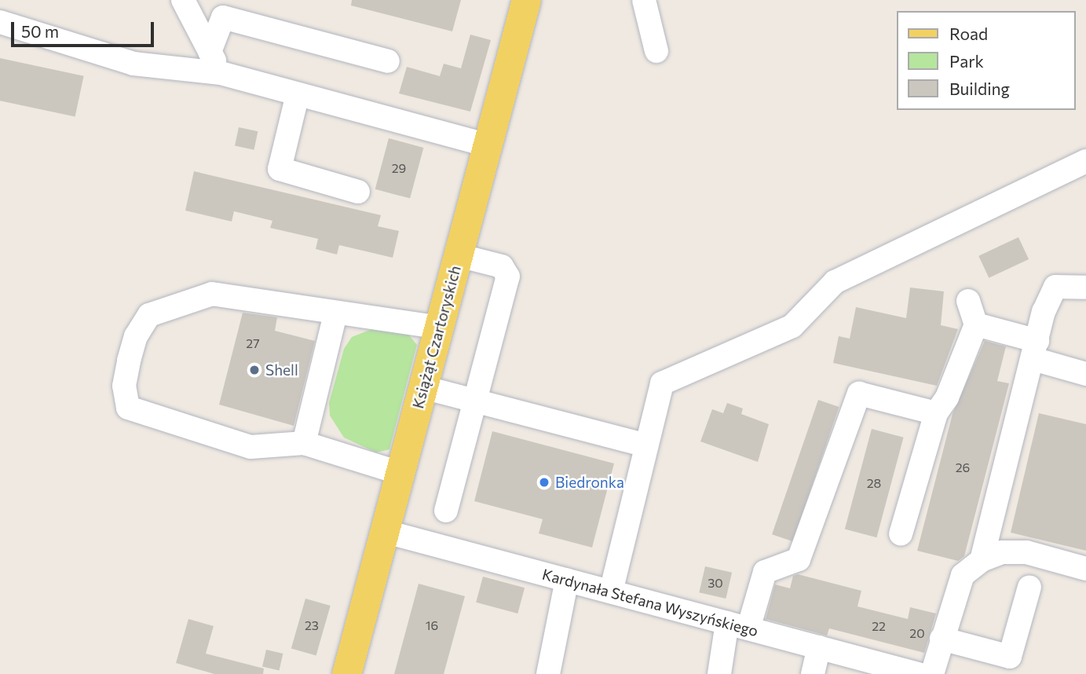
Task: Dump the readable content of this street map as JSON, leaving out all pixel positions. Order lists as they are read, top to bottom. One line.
{"streets":{"main road":["Książąt Czartoryskich"],"street":["Kardynała Stefana Wyszyńskiego"]},"crossings":[["Książąt Czartoryskich","Kardynała Stefana Wyszyńskiego"]],"places":["Shell","Biedronka"],"house_numbers":["29","27","26","28","30","23","16","22","20"],"legend":["Road","Park","Building"],"scale_bar":"50 m"}
